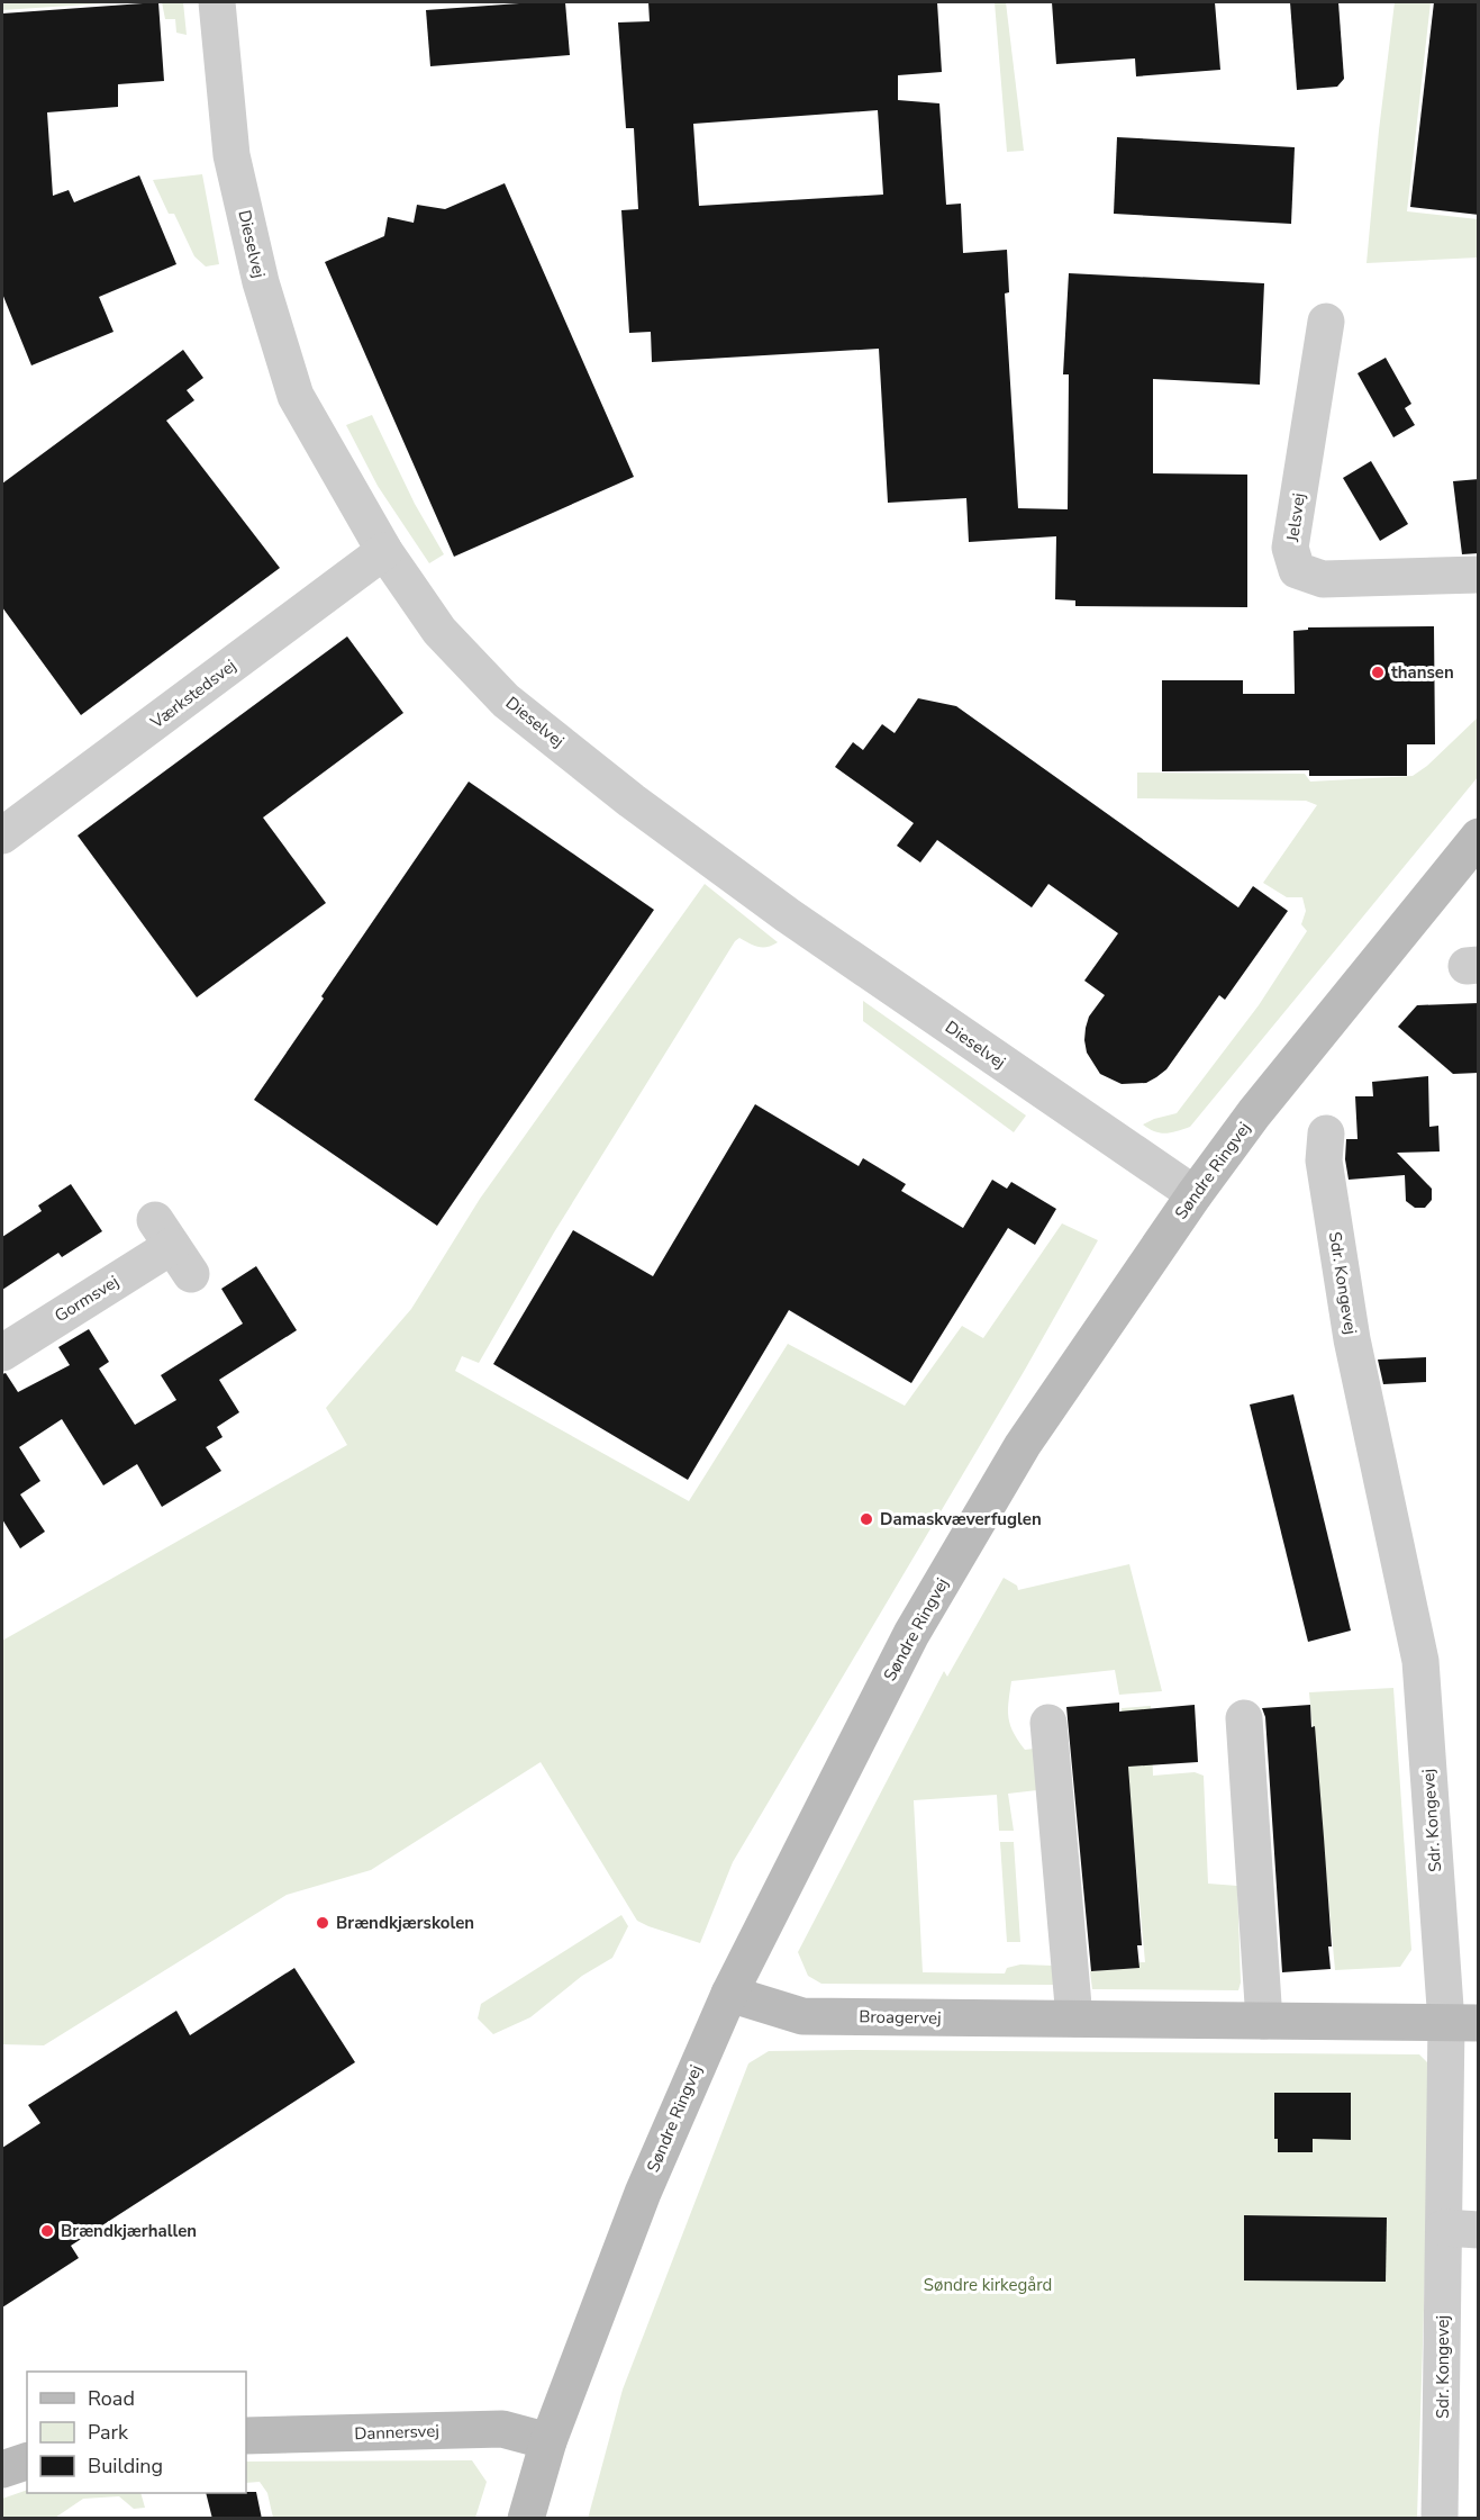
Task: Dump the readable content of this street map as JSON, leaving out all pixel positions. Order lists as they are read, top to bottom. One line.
{"streets":{"main road":["Søndre Ringvej","Broagervej","Dannersvej"],"street":["Dieselvej","Jelsvej","Værkstedsvej","Sdr. Kongevej","Gormsvej"]},"crossings":[["Dieselvej","Værkstedsvej"],["Dieselvej","Søndre Ringvej"],["Søndre Ringvej","Broagervej"],["Søndre Ringvej","Dannersvej"],["Sdr. Kongevej","Broagervej"]],"parks":["Søndre kirkegård"],"places":["thansen","Damaskvæverfuglen","Brændkjærskolen","Brændkjærhallen"],"legend":["Road","Park","Building"]}
